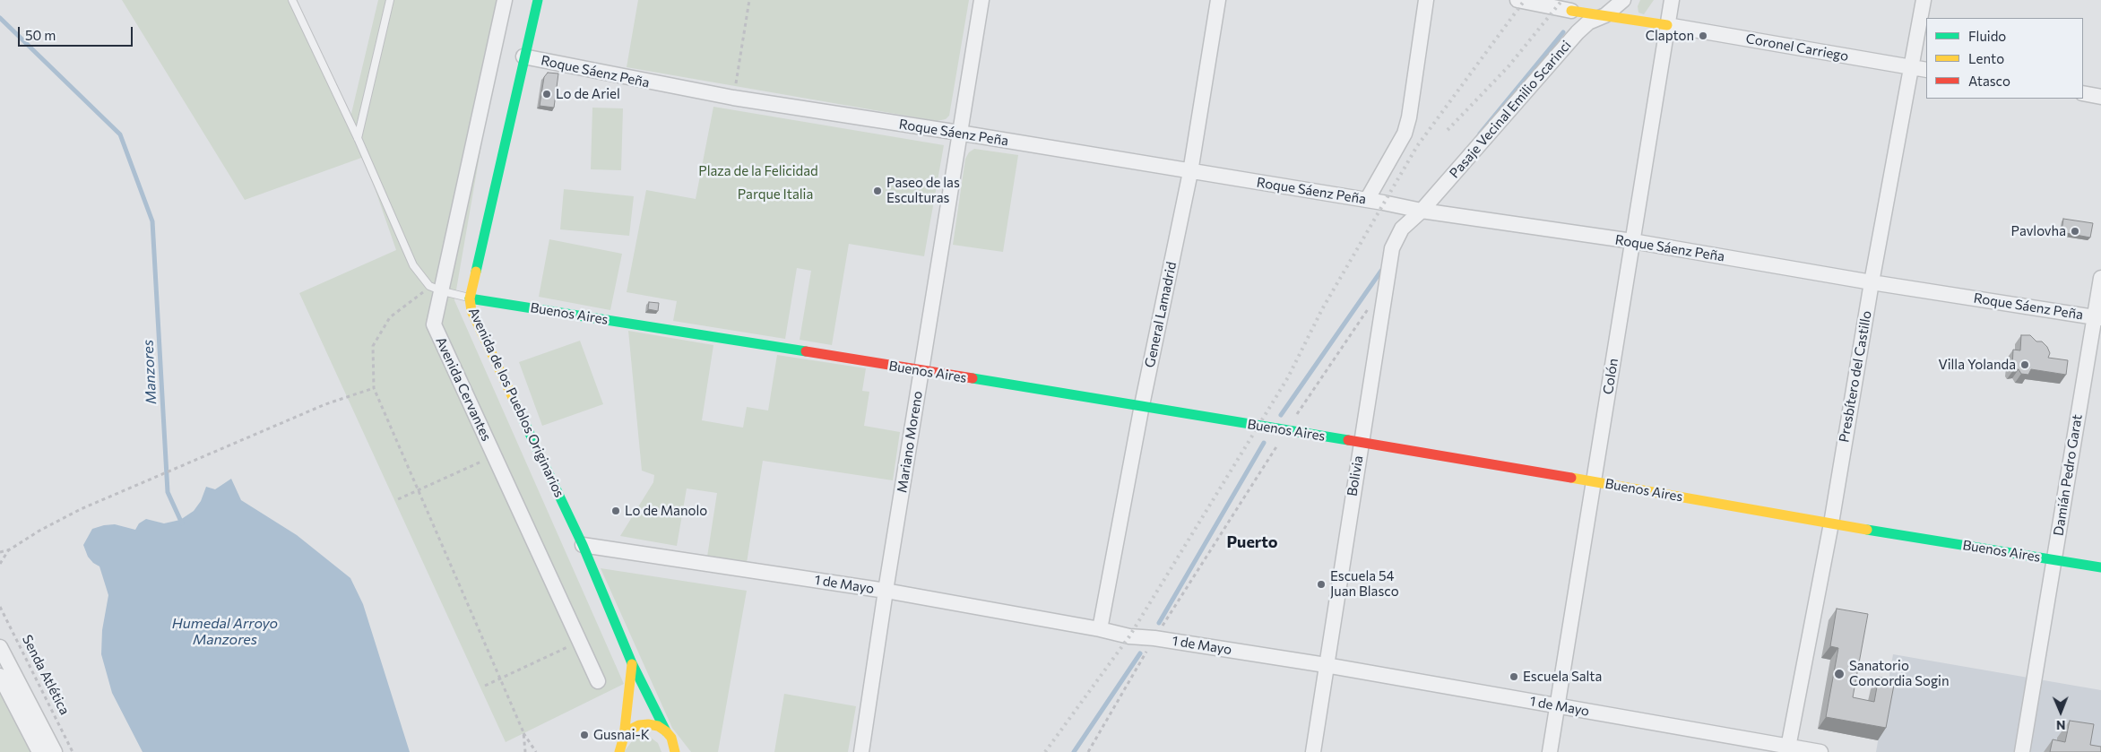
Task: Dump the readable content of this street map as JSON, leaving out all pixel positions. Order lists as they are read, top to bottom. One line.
{"streets":{"street":["Coronel Carriego","Roque Sáenz Peña","Pasaje Vecinal Emilio Scarinci","Buenos Aires","General Lamadrid","Colón","Presbítero del Castillo","Avenida Cervantes","Avenida de los Pueblos Originarios","Mariano Moreno","Damián Pedro Garat","Bolivia","1 de Mayo"],"path":["Senda Atlética"]},"crossings":[["Coronel Carriego","Colón"],["Coronel Carriego","Presbítero del Castillo"],["Roque Sáenz Peña","Pasaje Vecinal Emilio Scarinci"],["Roque Sáenz Peña","General Lamadrid"],["Roque Sáenz Peña","Colón"],["Roque Sáenz Peña","Presbítero del Castillo"],["Roque Sáenz Peña","Avenida de los Pueblos Originarios"],["Roque Sáenz Peña","Mariano Moreno"],["Roque Sáenz Peña","Damián Pedro Garat"],["Roque Sáenz Peña","Bolivia"],["Pasaje Vecinal Emilio Scarinci","Bolivia"],["Buenos Aires","General Lamadrid"],["Buenos Aires","Colón"],["Buenos Aires","Presbítero del Castillo"],["Buenos Aires","Avenida de los Pueblos Originarios"],["Buenos Aires","Mariano Moreno"],["Buenos Aires","Damián Pedro Garat"],["Buenos Aires","Bolivia"],["General Lamadrid","1 de Mayo"],["Colón","1 de Mayo"],["Presbítero del Castillo","1 de Mayo"],["Avenida de los Pueblos Originarios","1 de Mayo"],["Mariano Moreno","1 de Mayo"],["Bolivia","1 de Mayo"]],"districts":["Puerto"],"water":["Manzores","Humedal Arroyo Manzores"],"parks":["Plaza de la Felicidad","Parque Italia"],"places":["Clapton","Lo de Ariel","Paseo de las Esculturas","Pavlovha","Villa Yolanda","Lo de Manolo","Escuela 54 Juan Blasco","Sanatorio Concordia Sogin","Escuela Salta","Gusnai-K"],"legend":["Fluido","Lento","Atasco"],"scale_bar":"50 m","north":"bottom"}
